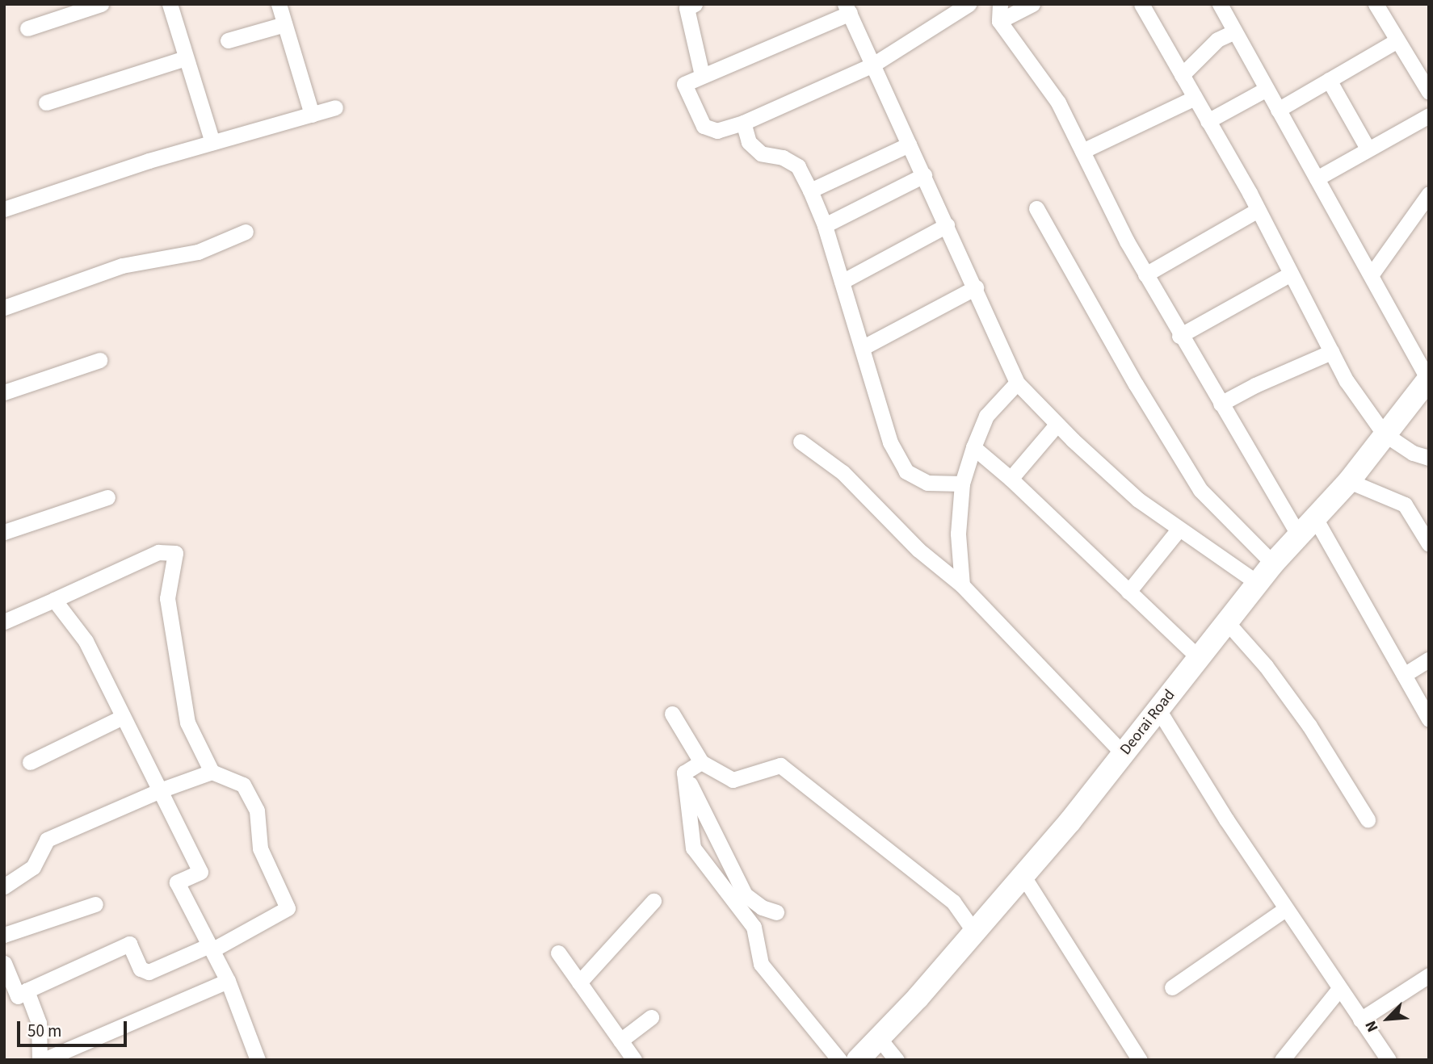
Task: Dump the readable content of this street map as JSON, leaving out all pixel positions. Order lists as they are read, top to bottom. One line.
{"streets":{"street":["Deorai Road"]},"scale_bar":"50 m","north":"bottom left"}
